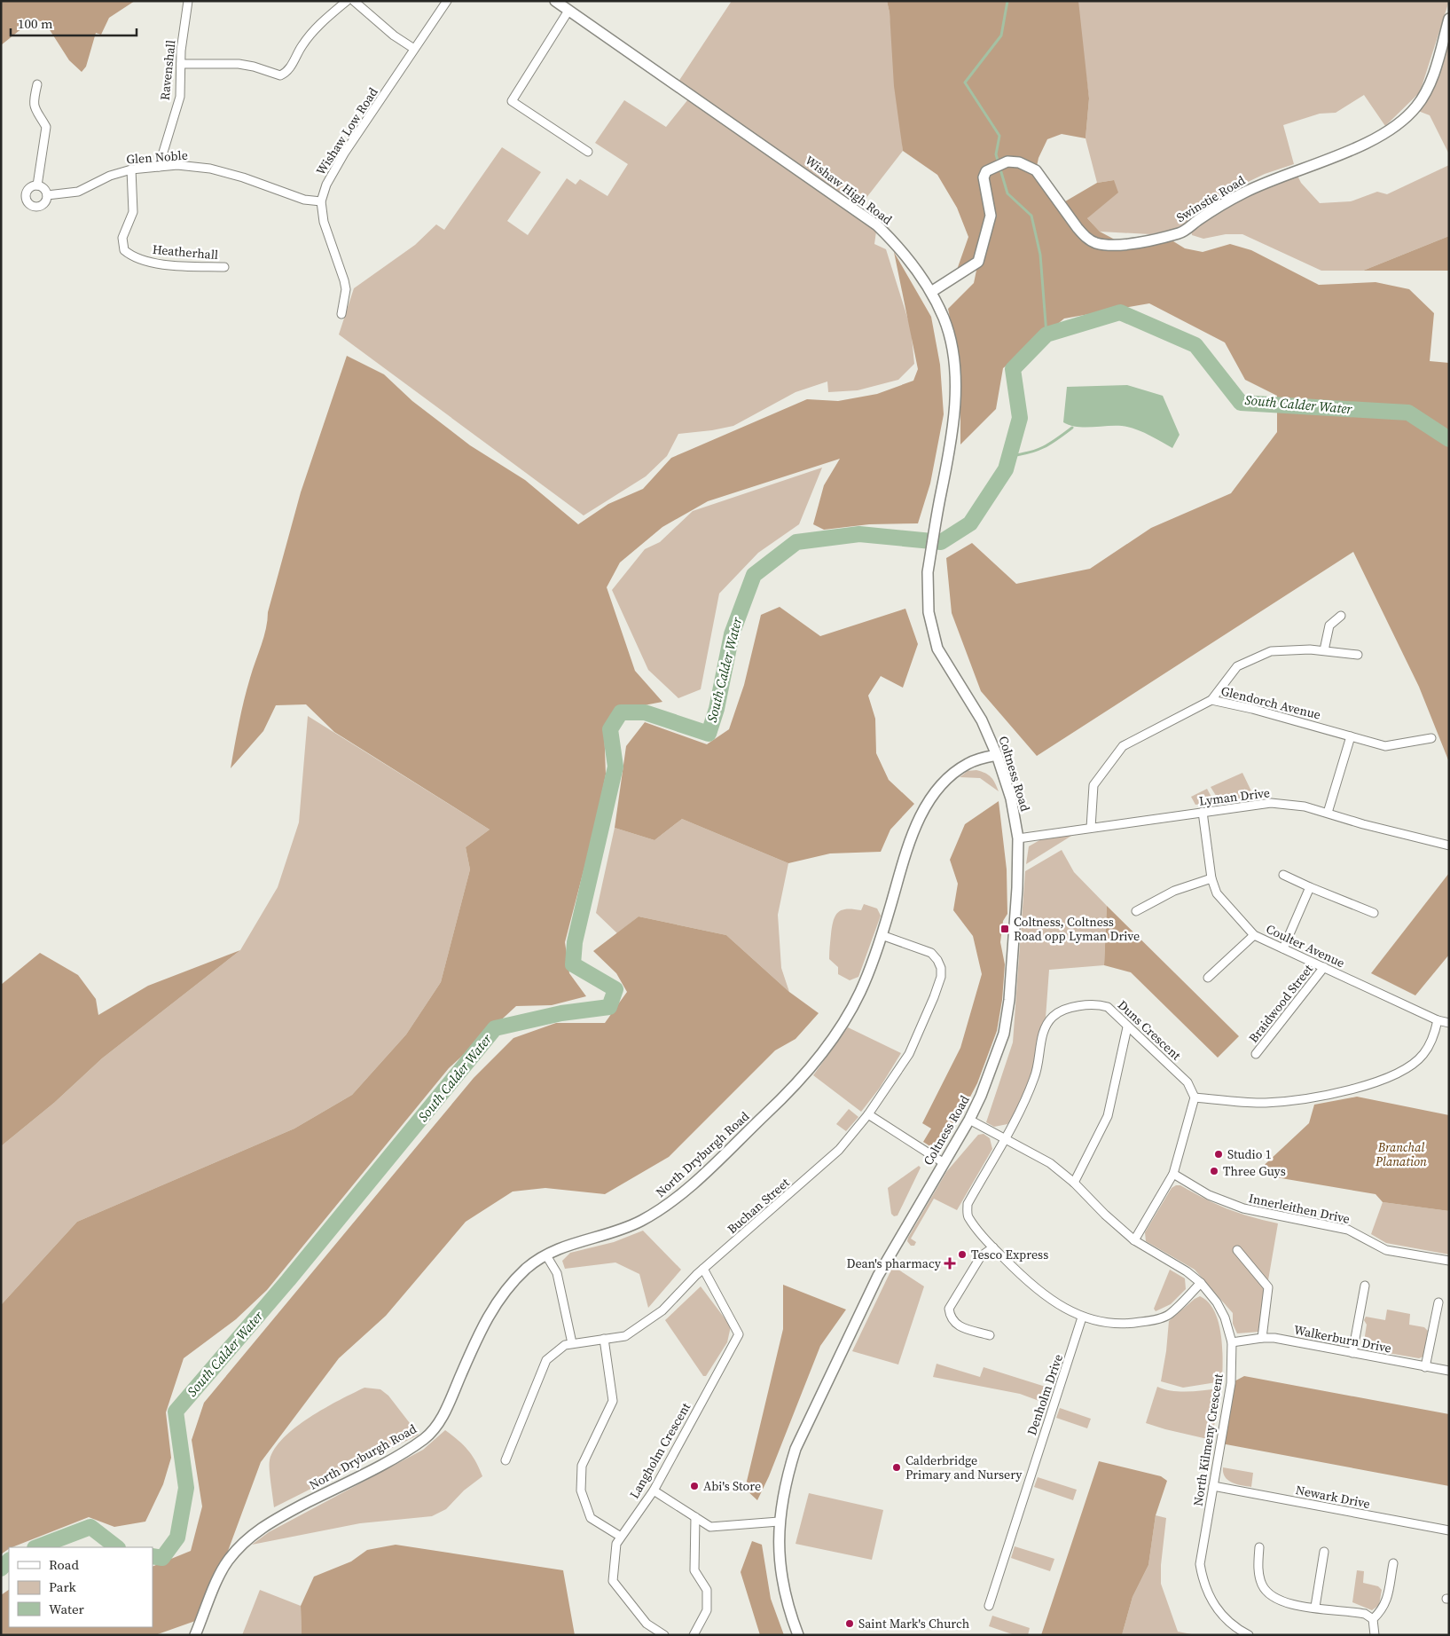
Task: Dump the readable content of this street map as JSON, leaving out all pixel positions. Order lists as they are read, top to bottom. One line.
{"streets":{"street":["Ravenshall","Wishaw Low Road","Glen Noble","Wishaw High Road","Swinstie Road","Heatherhall","Glendorch Avenue","Coltness Road","Lyman Drive","Coulter Avenue","Braidwood Street","Duns Crescent","North Dryburgh Road","Buchan Street","Innerleithen Drive","Walkerburn Drive","Denholm Drive","North Kilmeny Crescent","Langholm Crescent","Newark Drive"]},"crossings":[["Ravenshall","Glen Noble"],["Wishaw Low Road","Glen Noble"],["Glen Noble","Heatherhall"],["Wishaw High Road","Swinstie Road"],["Wishaw High Road","Coltness Road"],["Glendorch Avenue","Lyman Drive"],["Coltness Road","Lyman Drive"],["Coltness Road","North Dryburgh Road"],["Coltness Road","North Kilmeny Crescent"],["Lyman Drive","Coulter Avenue"],["Coulter Avenue","Braidwood Street"],["Duns Crescent","Denholm Drive"],["Duns Crescent","North Kilmeny Crescent"],["North Dryburgh Road","Buchan Street"],["Buchan Street","Langholm Crescent"],["Walkerburn Drive","North Kilmeny Crescent"],["North Kilmeny Crescent","Newark Drive"]],"water":["South Calder Water"],"parks":["Branchal Planation"],"places":{"transit":["Coltness, Coltness Road opp Lyman Drive"],"other":["Studio 1","Three Guys","Tesco Express","Calderbridge Primary and Nursery","Abi's Store","Saint Mark's Church"],"health":["Dean's pharmacy"]},"legend":["Road","Park","Water"],"scale_bar":"100 m"}
